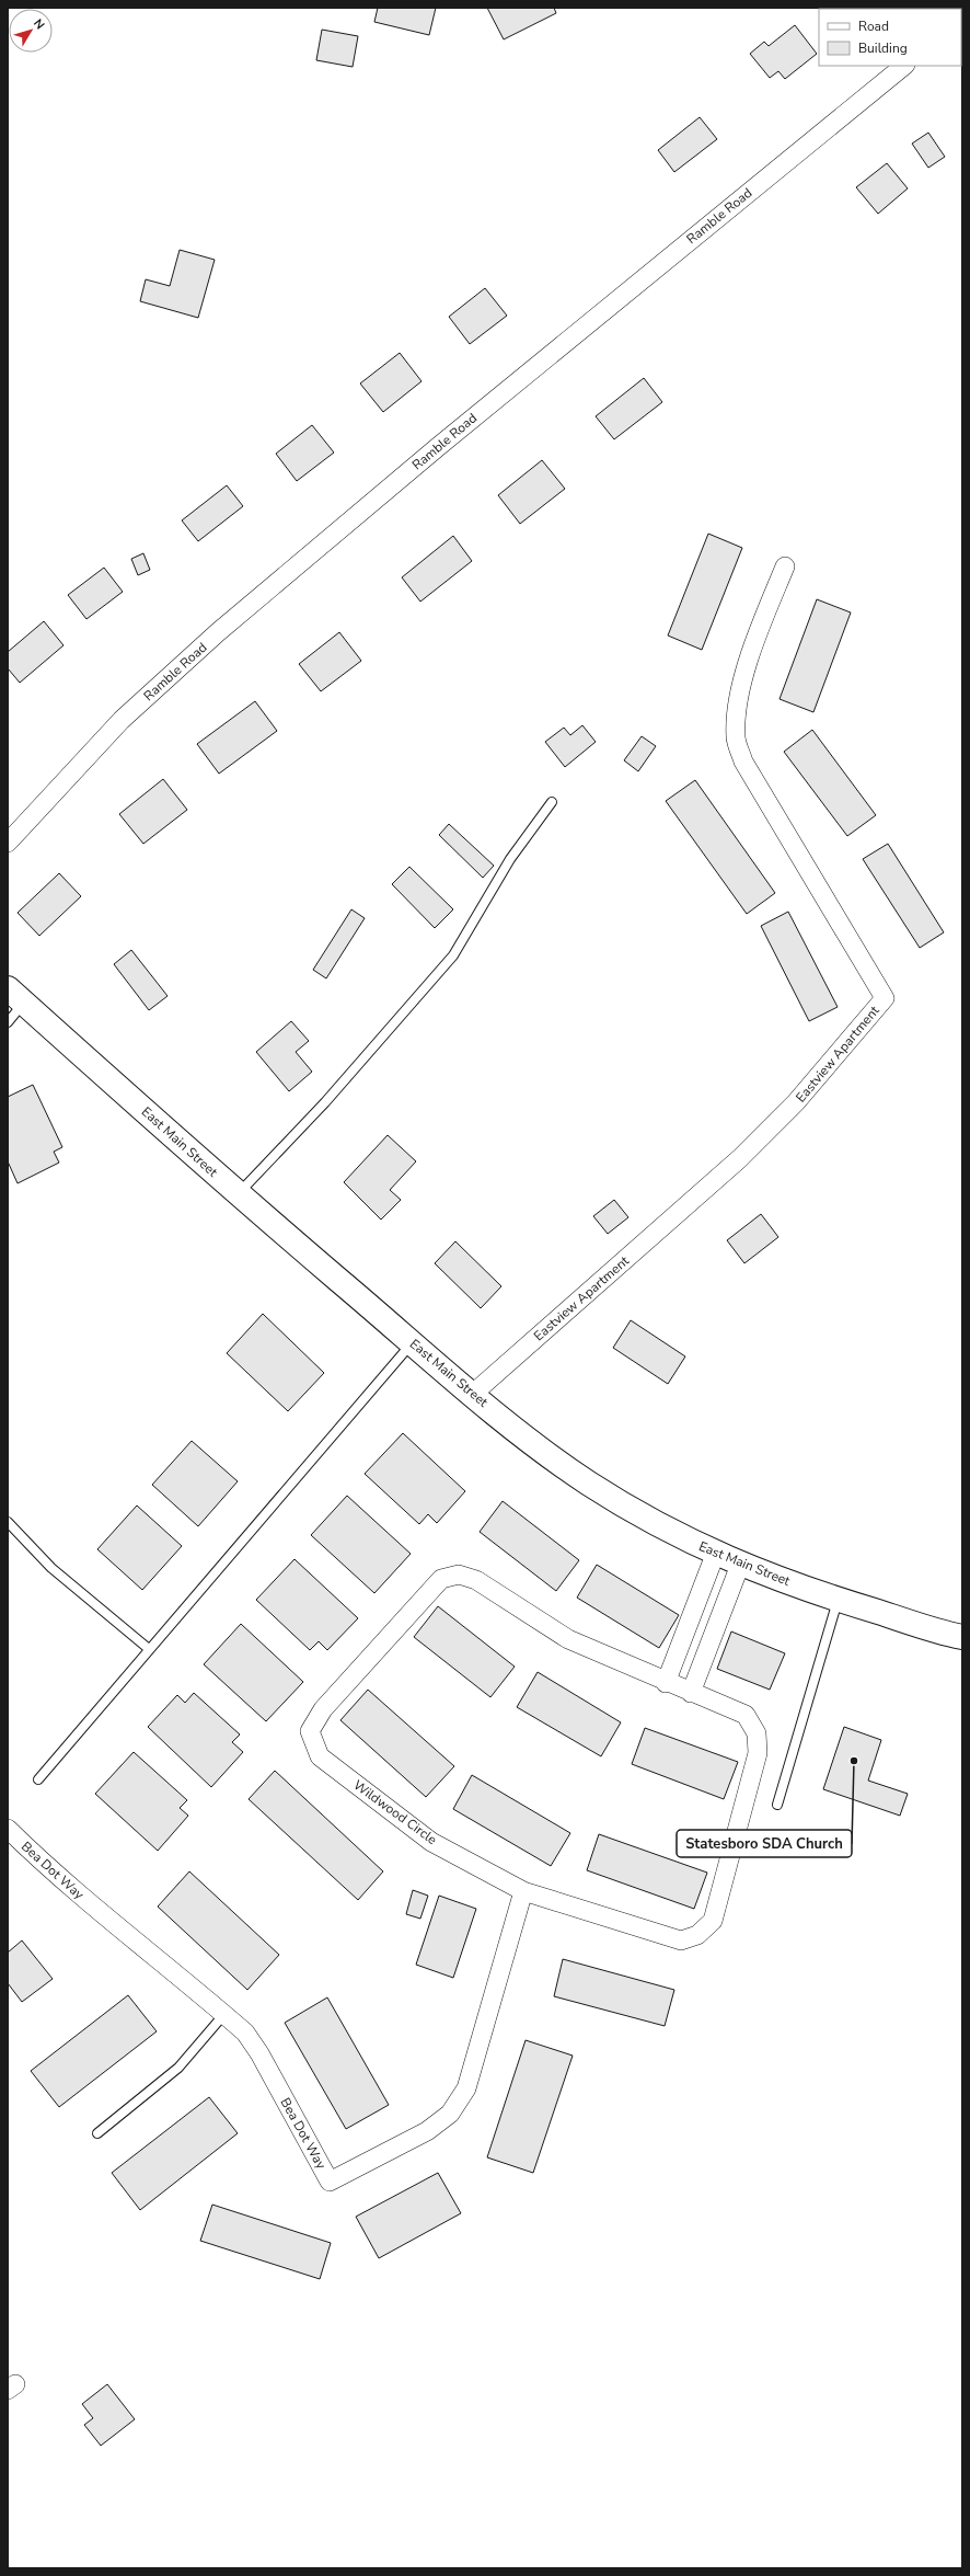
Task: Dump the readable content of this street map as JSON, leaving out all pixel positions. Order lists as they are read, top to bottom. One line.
{"streets":{"main road":["East Main Street"],"street":["Ramble Road","Eastview Apartment","Wildwood Circle","Bea Dot Way"]},"crossings":[["Eastview Apartment","East Main Street"],["Wildwood Circle","Bea Dot Way"]],"places":["Statesboro SDA Church"],"legend":["Road","Building"],"north":"top right"}
